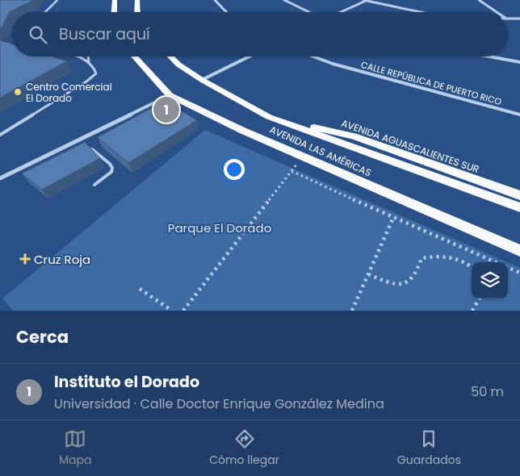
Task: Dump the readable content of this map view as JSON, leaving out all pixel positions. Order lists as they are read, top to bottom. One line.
{"streets":{"main road":["AVENIDA AGUASCALIENTES SUR","AVENIDA LAS AMÉRICAS"],"street":["CALLE REPÚBLICA DE PUERTO RICO"]},"crossings":[["AVENIDA AGUASCALIENTES SUR","AVENIDA LAS AMÉRICAS"]],"parks":["Parque El Dorado"],"places":{"other":["Centro Comercial El Dorado"],"health":["Cruz Roja"]},"page":{"search":"Buscar aquí","pins":"1","heading":"Cerca","list":[{"mark":"1","name":"Instituto el Dorado","note":"Universidad · Calle Doctor Enrique González Medina","value":"50 m"}],"nav":["Mapa","Cómo llegar","Guardados"]}}
